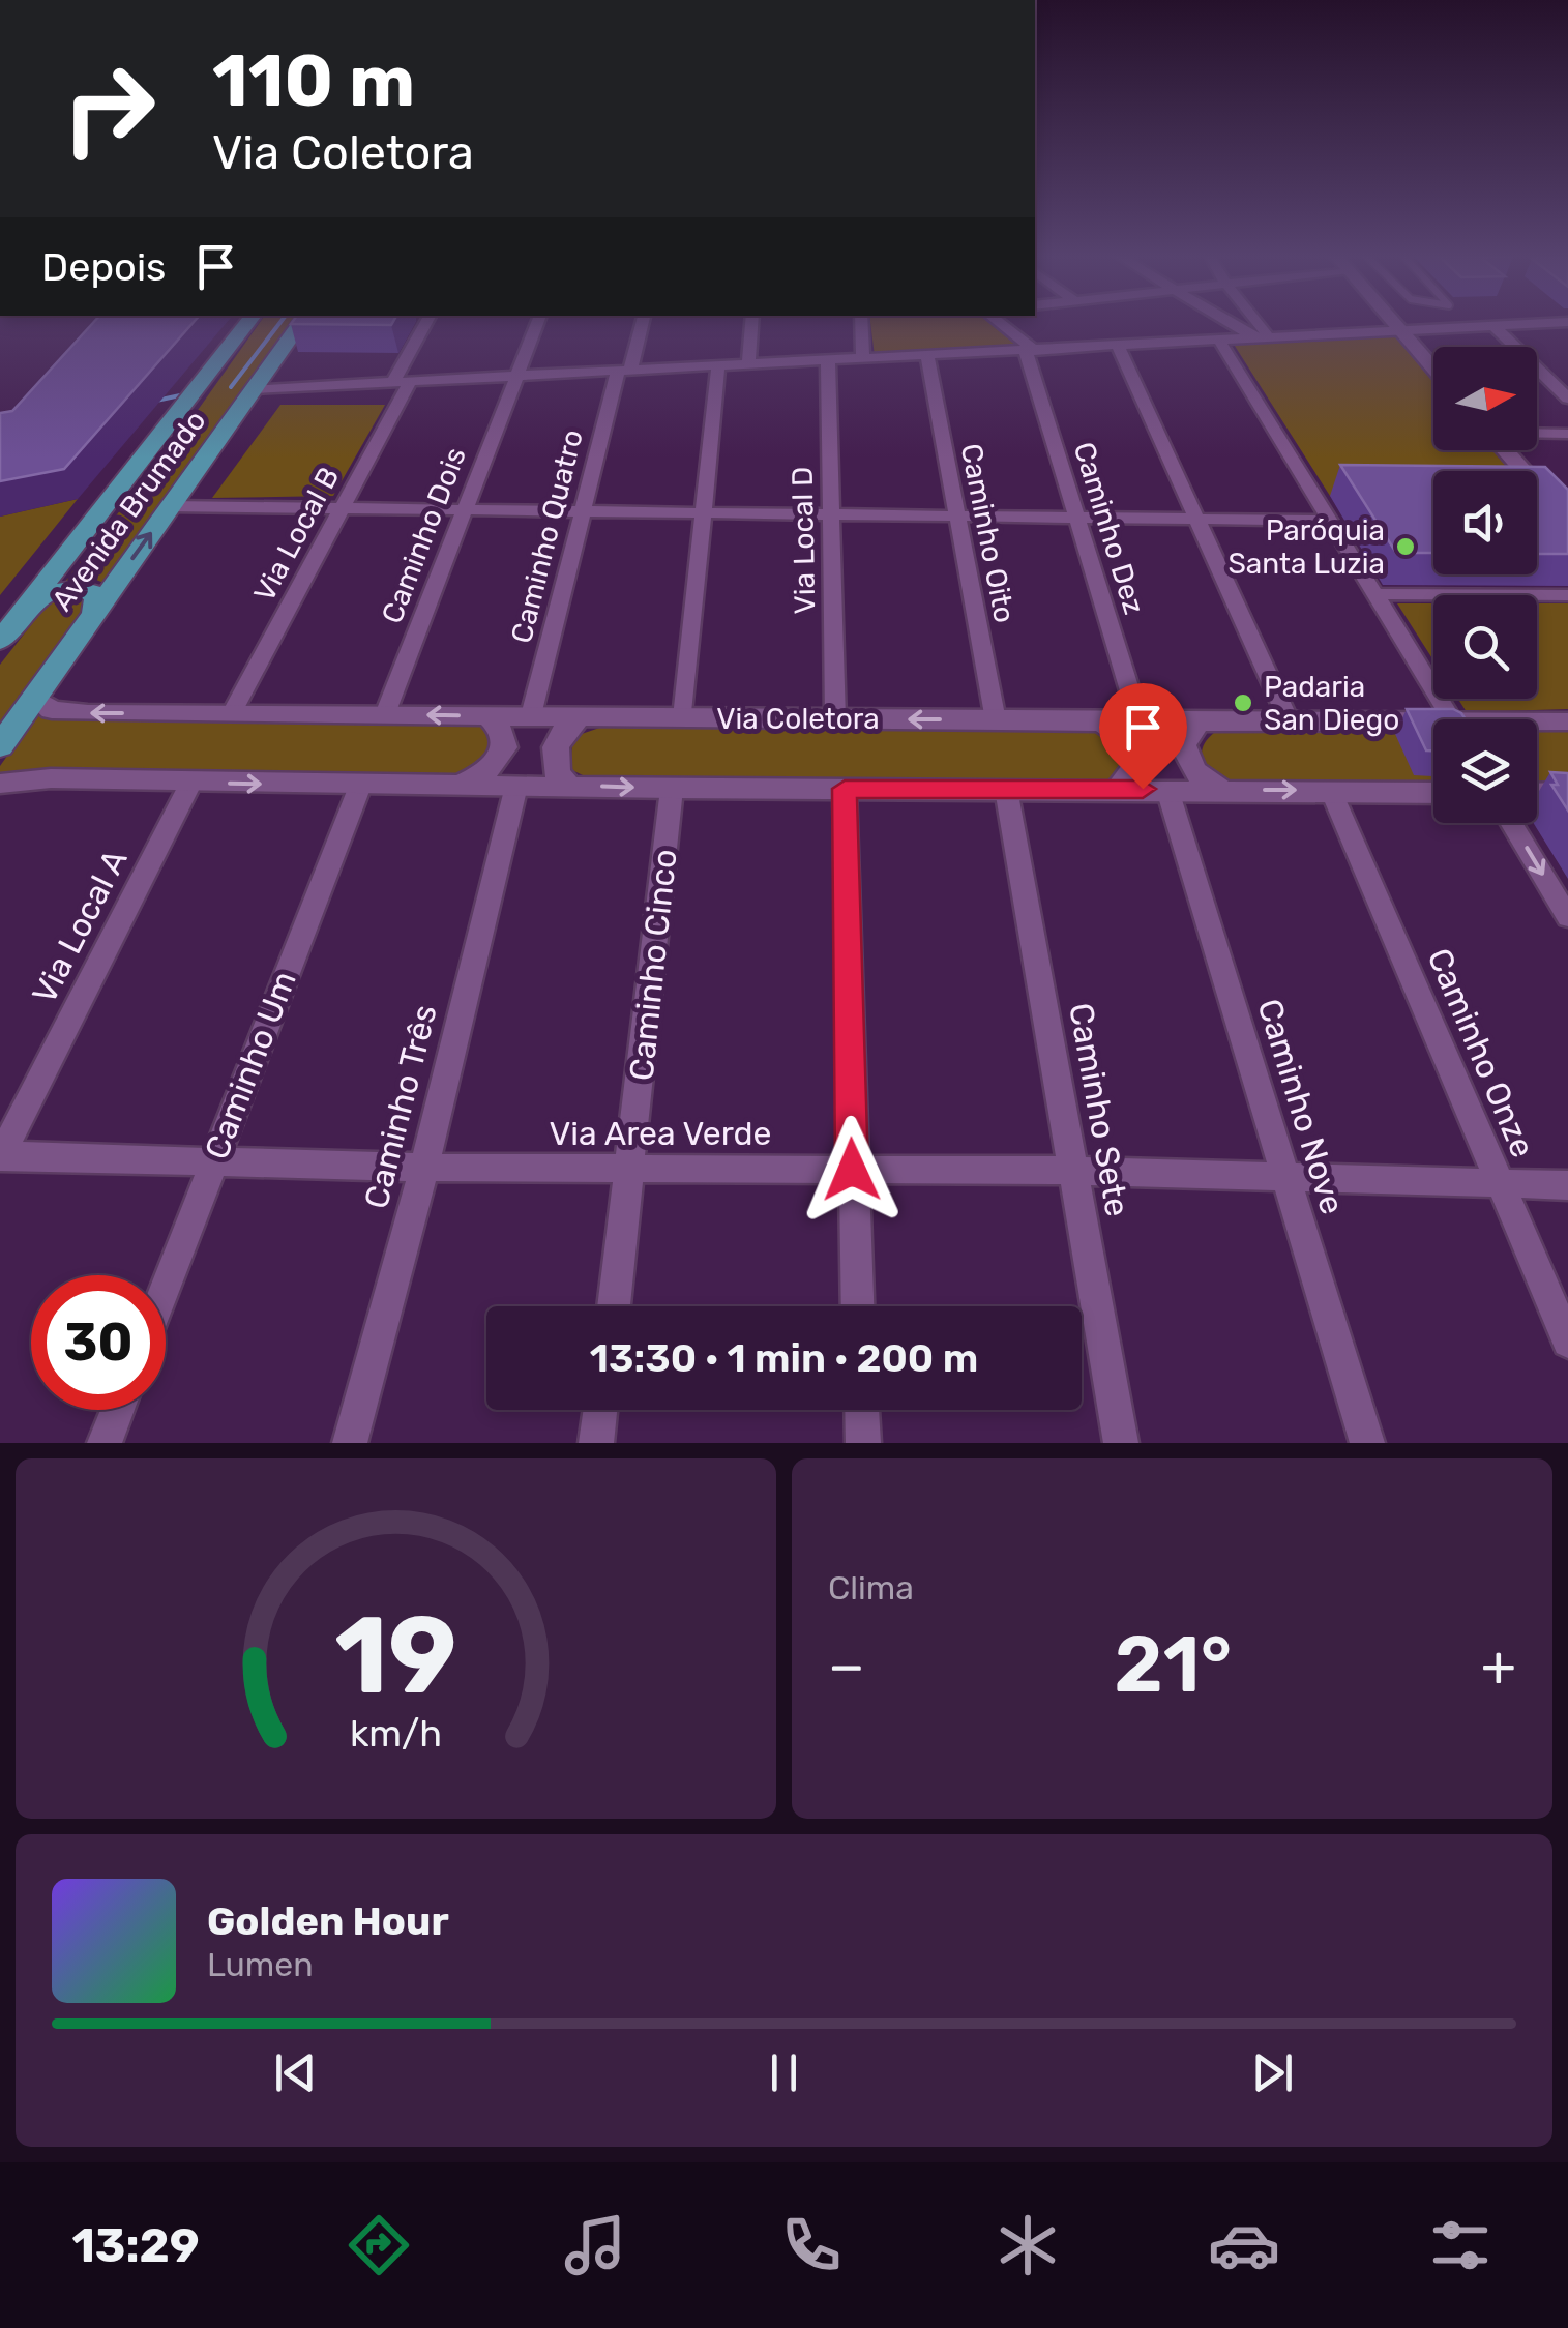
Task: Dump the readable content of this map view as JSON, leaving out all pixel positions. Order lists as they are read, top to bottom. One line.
{"streets":{"main road":["Avenida Brumado"],"street":["Caminho Dez","Caminho Oito","Via Local B","Caminho Dois","Caminho Quatro","Via Local D","Via Coletora","Via Local A","Caminho Cinco","Caminho Onze","Caminho Um","Caminho Três","Caminho Nove","Caminho Sete","Via Area Verde"]},"crossings":[["Avenida Brumado","Via Coletora"],["Caminho Dez","Via Coletora"],["Caminho Oito","Via Coletora"],["Via Local B","Via Coletora"],["Caminho Dois","Via Coletora"],["Caminho Quatro","Via Coletora"],["Via Local D","Via Coletora"],["Via Local A","Via Area Verde"],["Caminho Cinco","Via Area Verde"],["Caminho Onze","Via Area Verde"],["Caminho Um","Via Area Verde"],["Caminho Três","Via Area Verde"],["Caminho Nove","Via Area Verde"],["Caminho Sete","Via Area Verde"]],"places":["Paróquia Santa Luzia","Padaria San Diego"],"north":"right","page":{"turn":["110 m","Via Coletora"],"then":"Depois","limit":"30","trip":"13:30 · 1 min · 200 m","tile":"Clima","heat":["−","21°","+"],"song":["Golden Hour","Lumen"],"tabs":"13:29","gauge":["19","km/h"]}}
